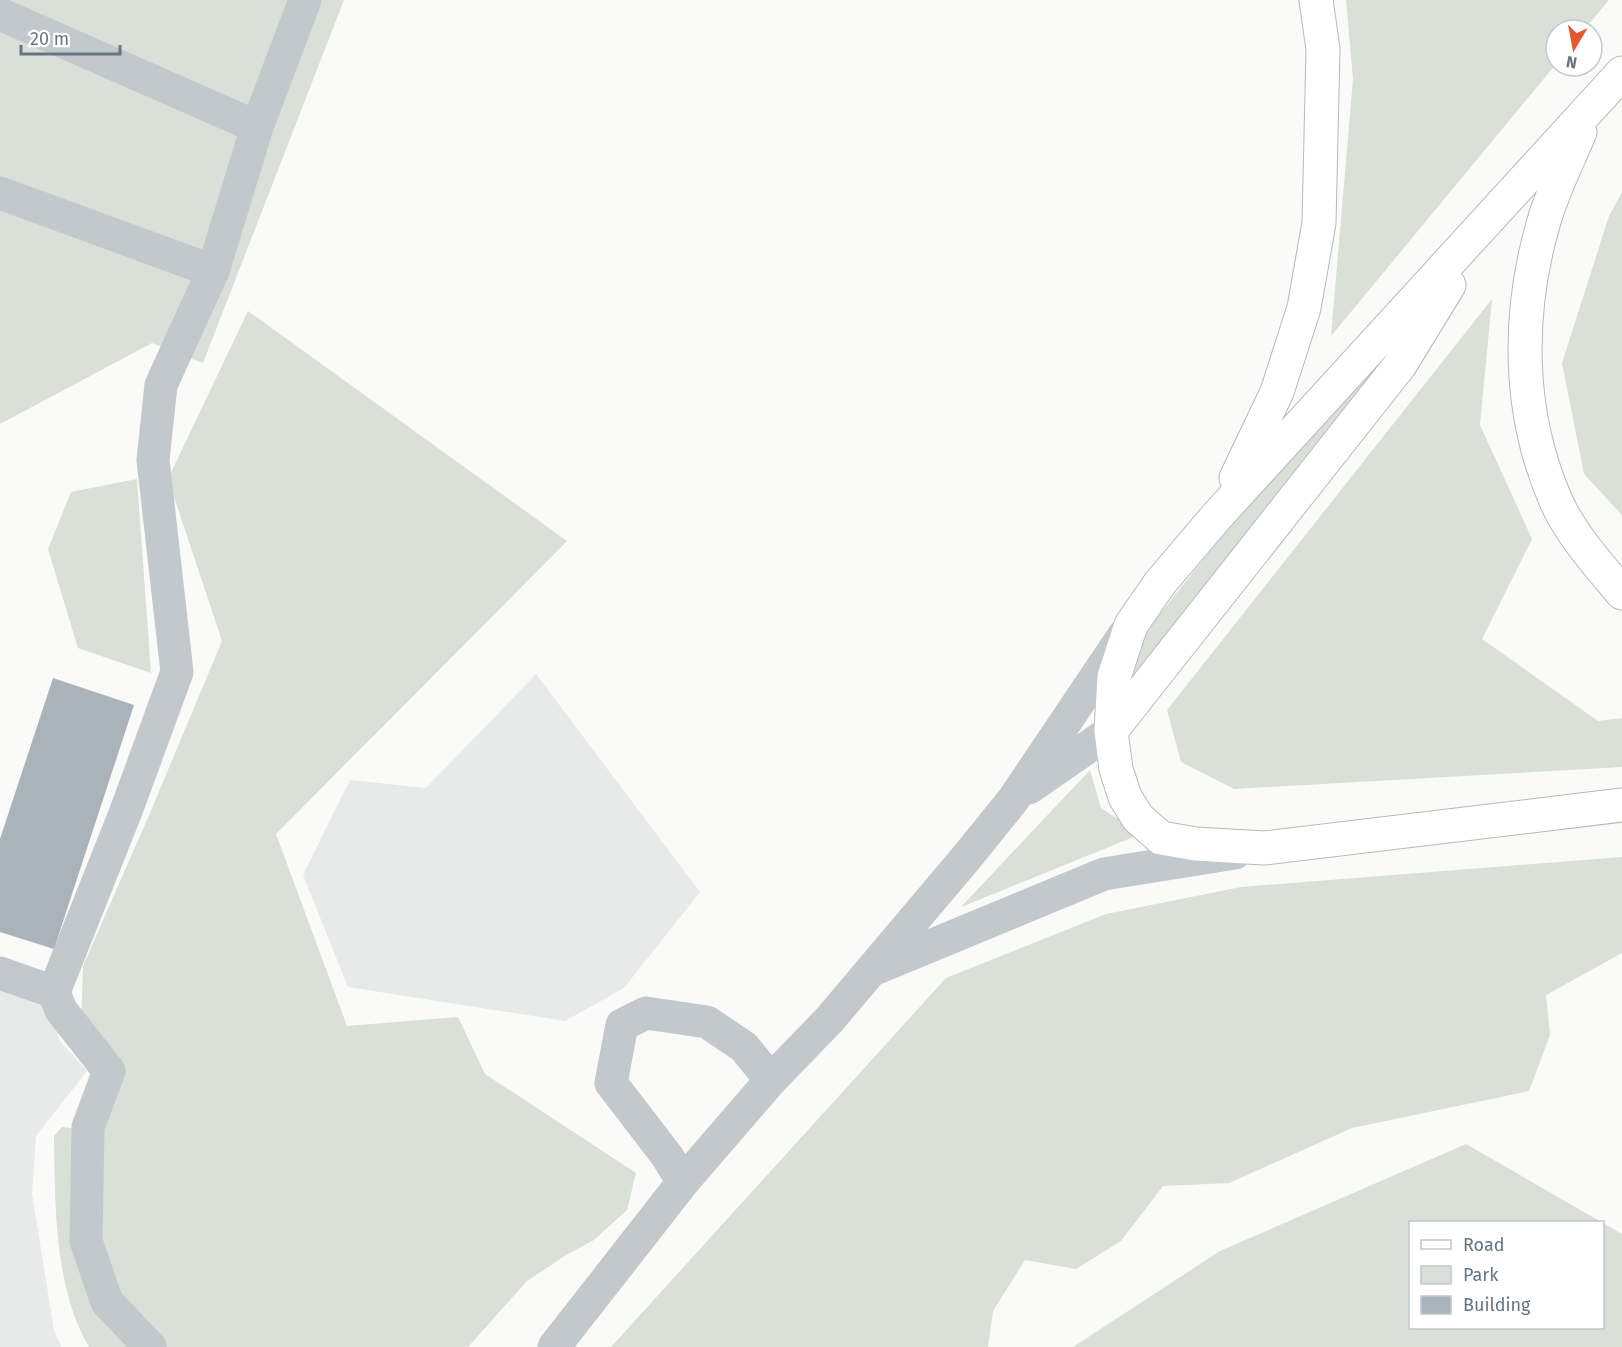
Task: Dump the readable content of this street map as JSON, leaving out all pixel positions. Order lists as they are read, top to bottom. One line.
{"legend":["Road","Park","Building"],"scale_bar":"20 m","north":"bottom"}
